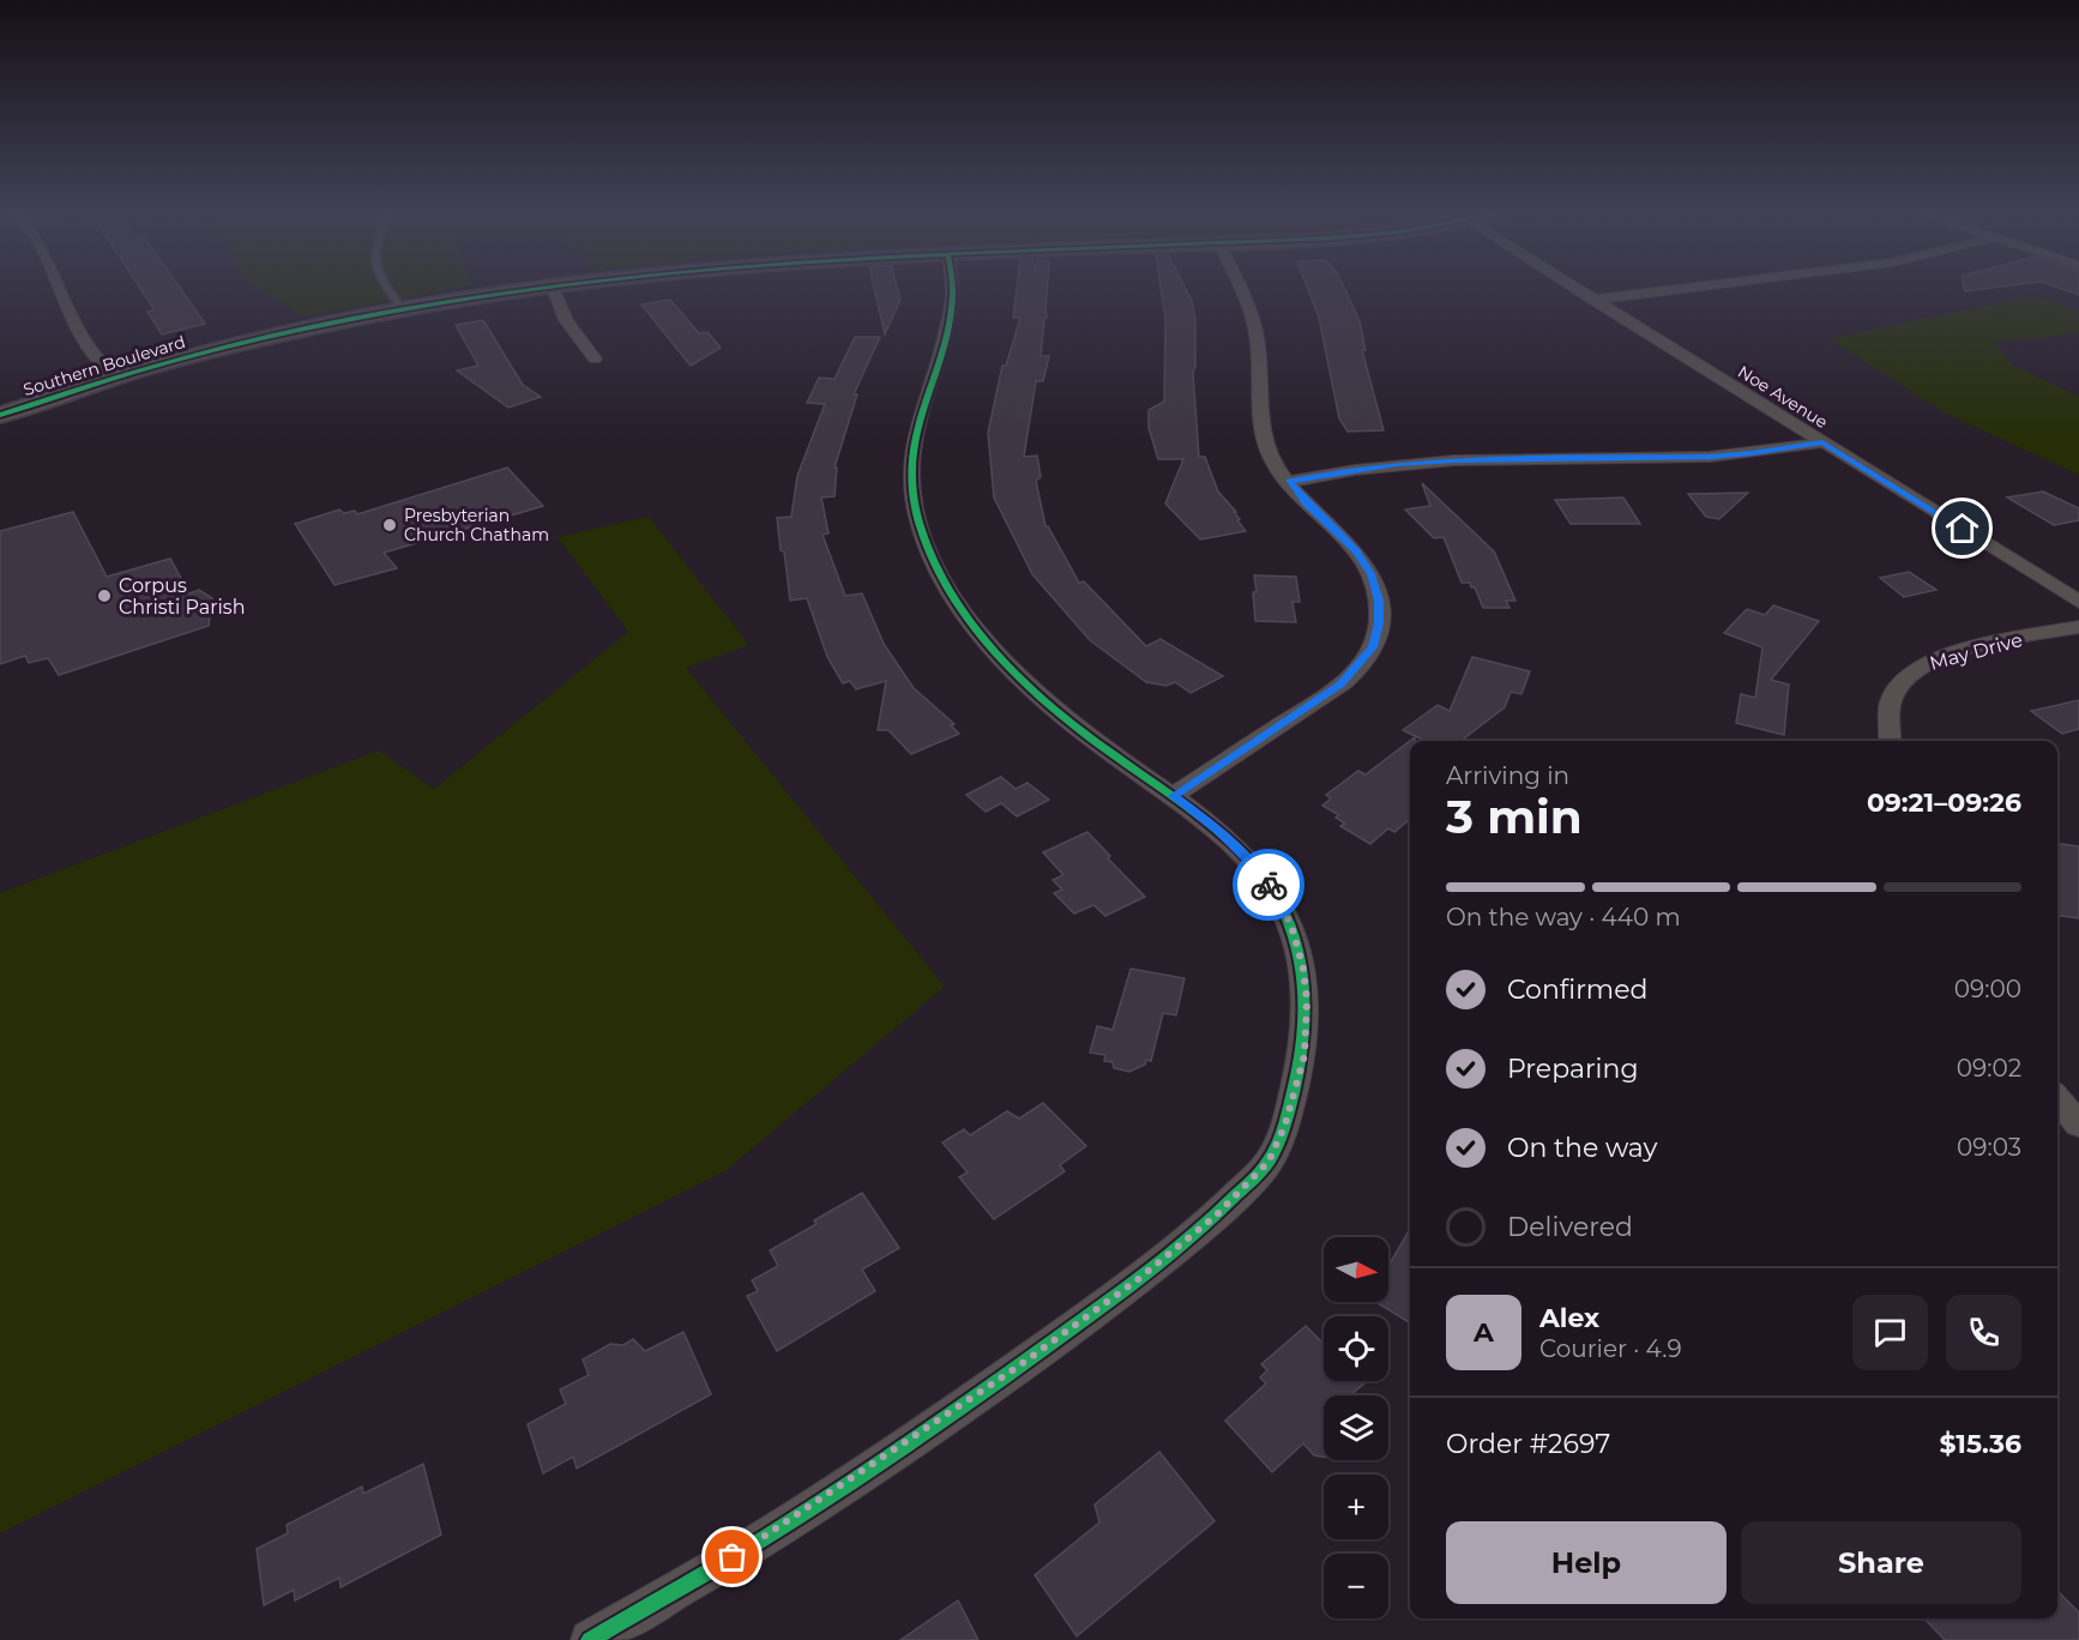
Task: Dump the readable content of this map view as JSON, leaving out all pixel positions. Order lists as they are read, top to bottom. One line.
{"streets":{"main road":["Southern Boulevard"],"street":["Noe Avenue","May Drive"]},"places":["Presbyterian Church Chatham","Corpus Christi Parish"],"north":"right","page":{"heading":["3 min","Arriving in","09:21–09:26"],"panel":["Alex","Courier · 4.9","Order #2697","$15.36"],"bar":"On the way · 440 m","list":[["Confirmed","09:00"],["Preparing","09:02"],["On the way","09:03"],"Delivered"],"map_buttons":["+","−"],"round":"A","buttons":["Help","Share"]}}
